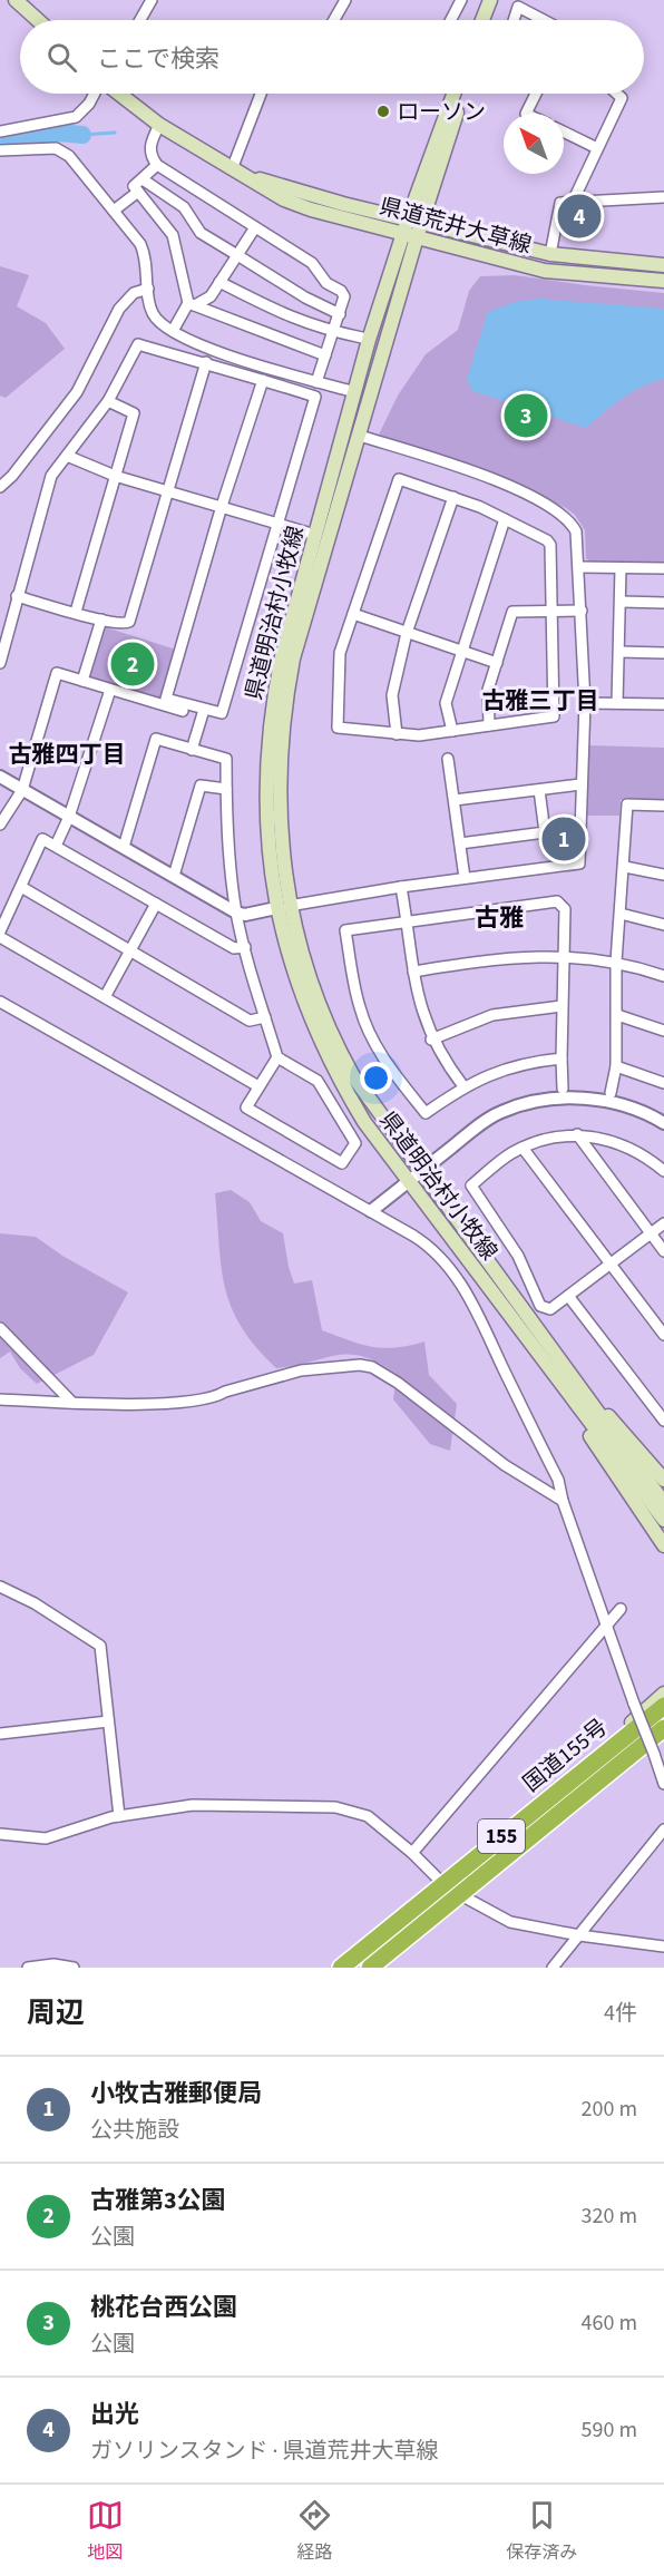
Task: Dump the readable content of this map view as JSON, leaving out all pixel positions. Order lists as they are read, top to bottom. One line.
{"streets":{"highway":["国道155号","155"],"main road":["県道荒井大草線","県道明治村小牧線"]},"crossings":[["県道荒井大草線","県道明治村小牧線"]],"districts":["古雅三丁目","古雅四丁目","古雅"],"places":["ローソン"],"north":"top left","page":{"search":"ここで検索","pins":["4","3","2","1"],"heading":["周辺","4件"],"list":[{"mark":"1","name":"小牧古雅郵便局","note":"公共施設","value":"200 m"},{"mark":"2","name":"古雅第3公園","note":"公園","value":"320 m"},{"mark":"3","name":"桃花台西公園","note":"公園","value":"460 m"},{"mark":"4","name":"出光","note":"ガソリンスタンド · 県道荒井大草線","value":"590 m"}],"nav":["地図","経路","保存済み"]}}
